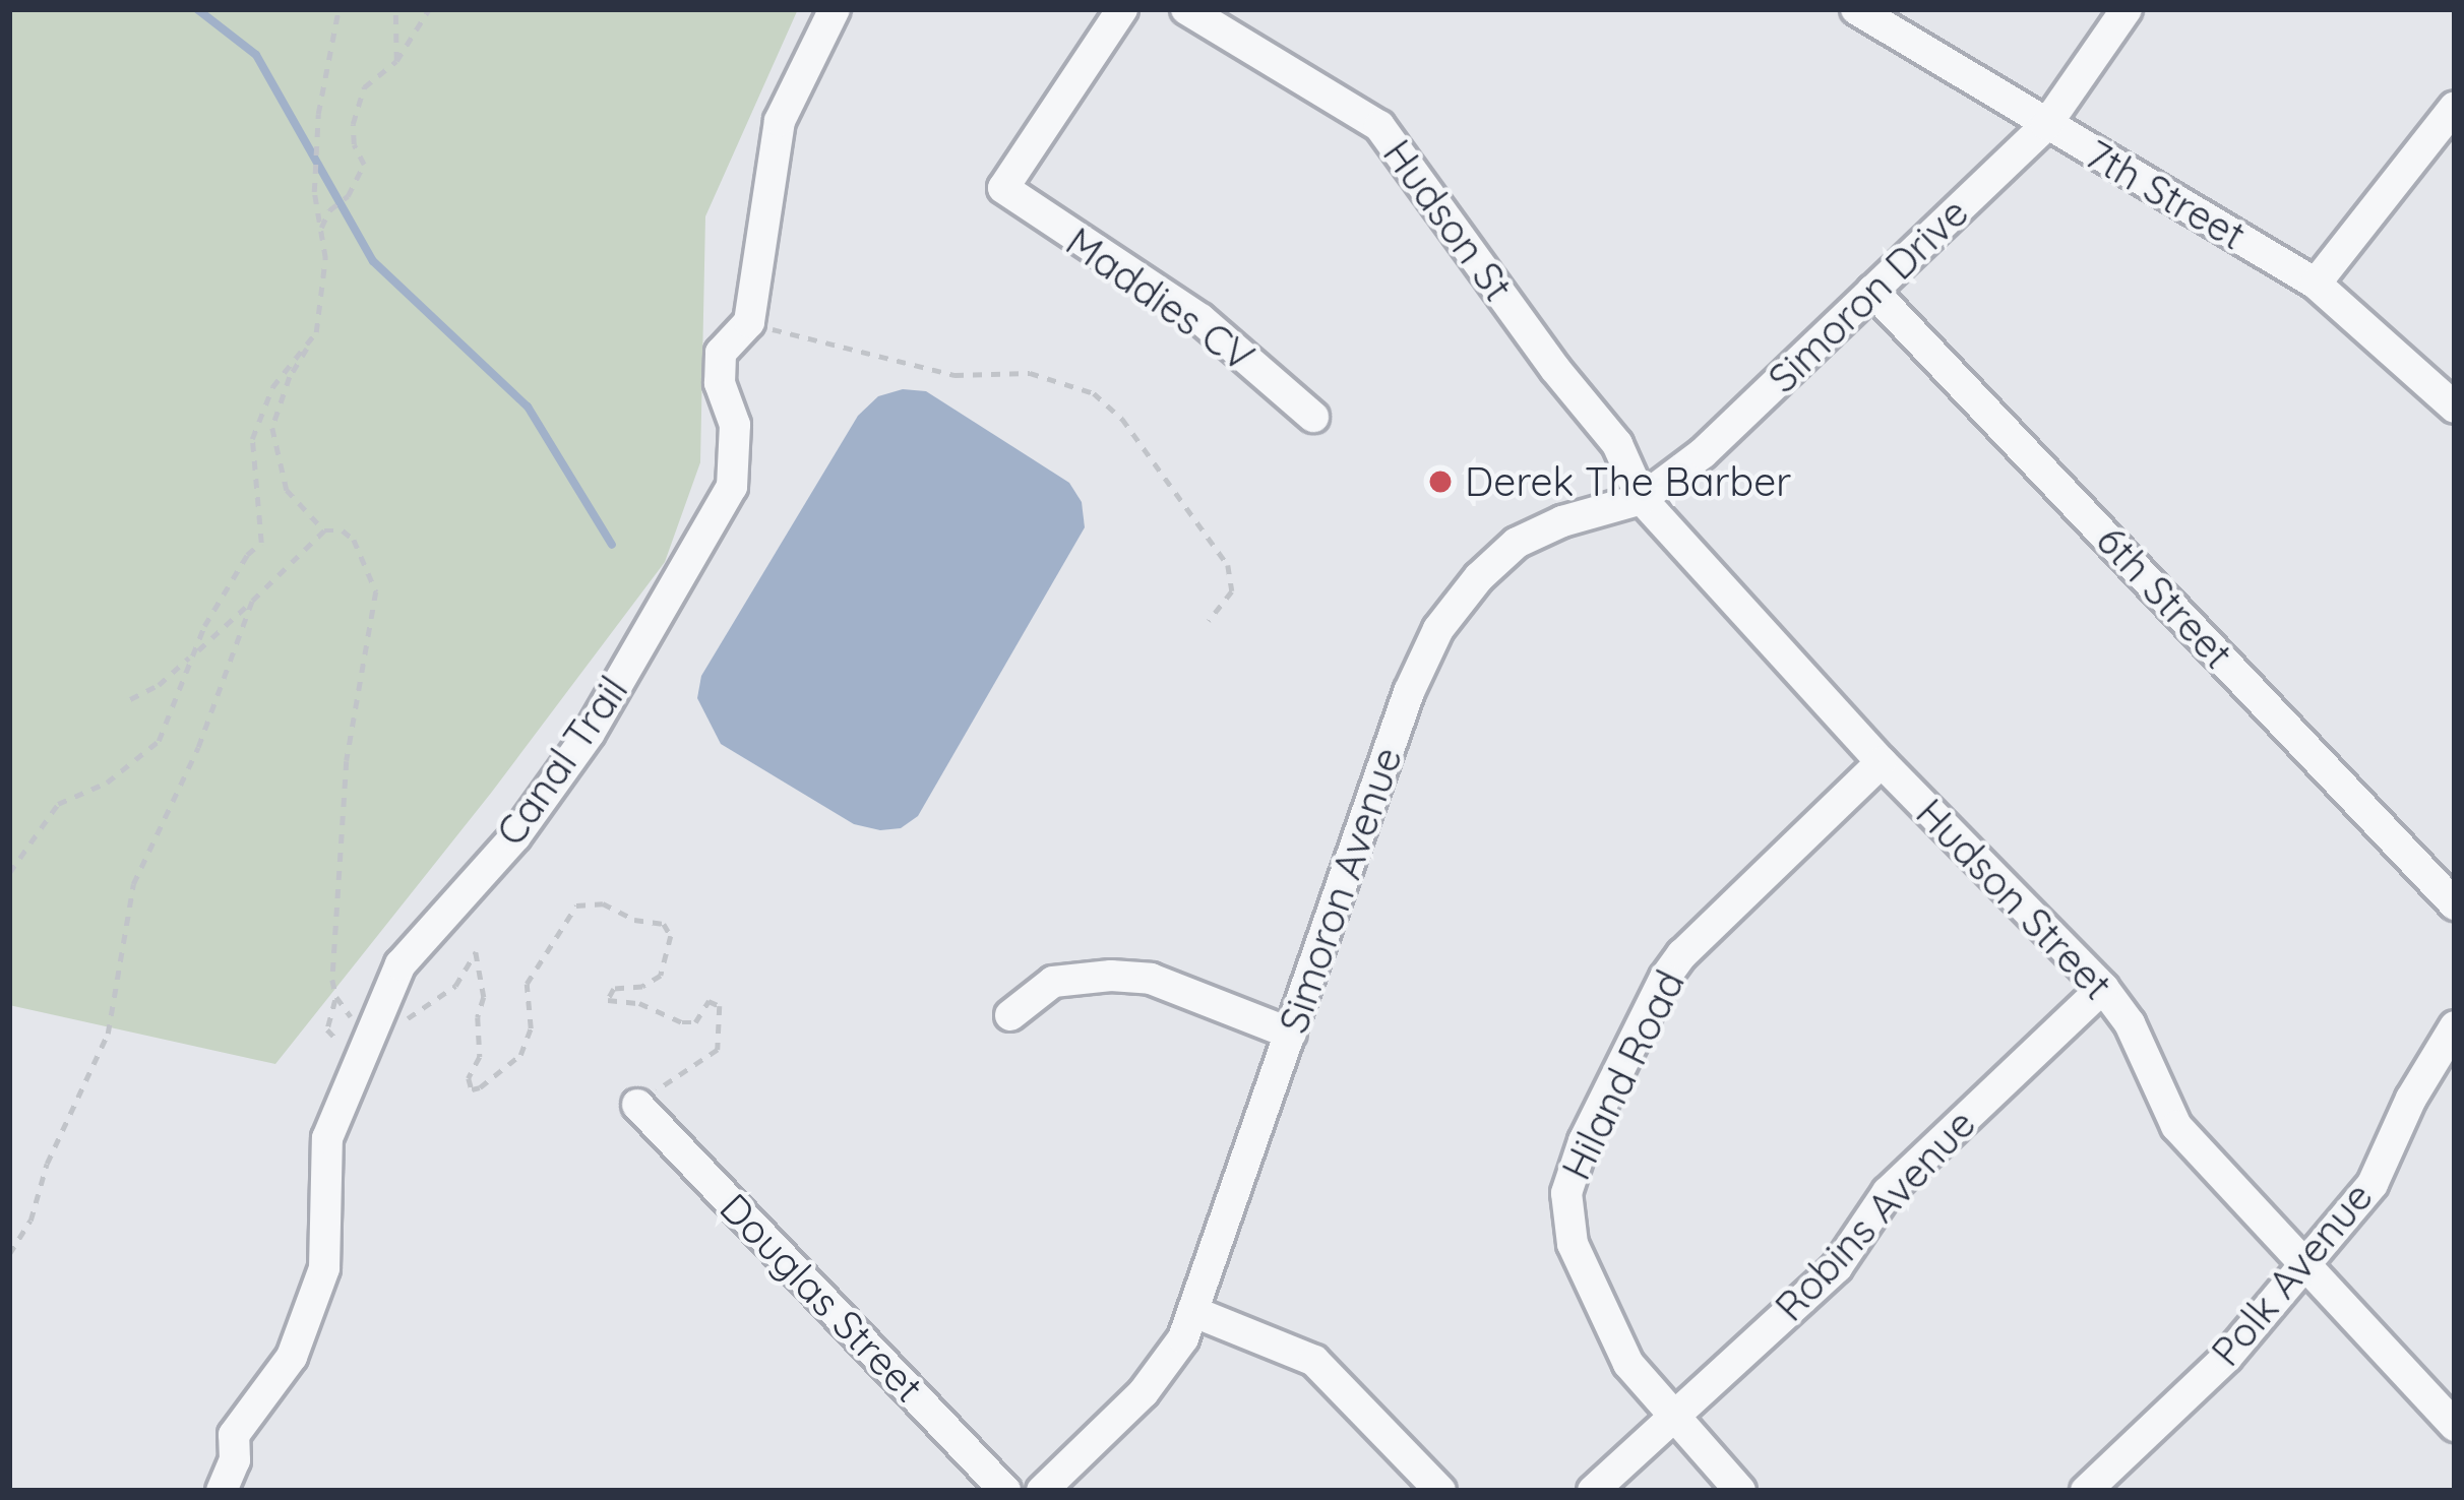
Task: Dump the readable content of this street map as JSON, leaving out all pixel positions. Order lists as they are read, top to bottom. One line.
{"streets":{"street":["7th Street","Hudson St","Simoron Drive","Maddies CV","6th Street","Canal Trail","Simoron Avenue","Hudson Street","Hiland Road","Robins Avenue","Polk Avenue","Douglas Street"]},"crossings":[["7th Street","Simoron Drive"],["Hudson St","Simoron Drive"],["Hudson St","Hudson Street"],["Simoron Drive","6th Street"],["Simoron Drive","Simoron Avenue"],["Simoron Drive","Hudson Street"],["Hudson Street","Hiland Road"],["Hudson Street","Robins Avenue"],["Hudson Street","Polk Avenue"],["Hiland Road","Robins Avenue"]],"places":["Derek The Barber"]}
